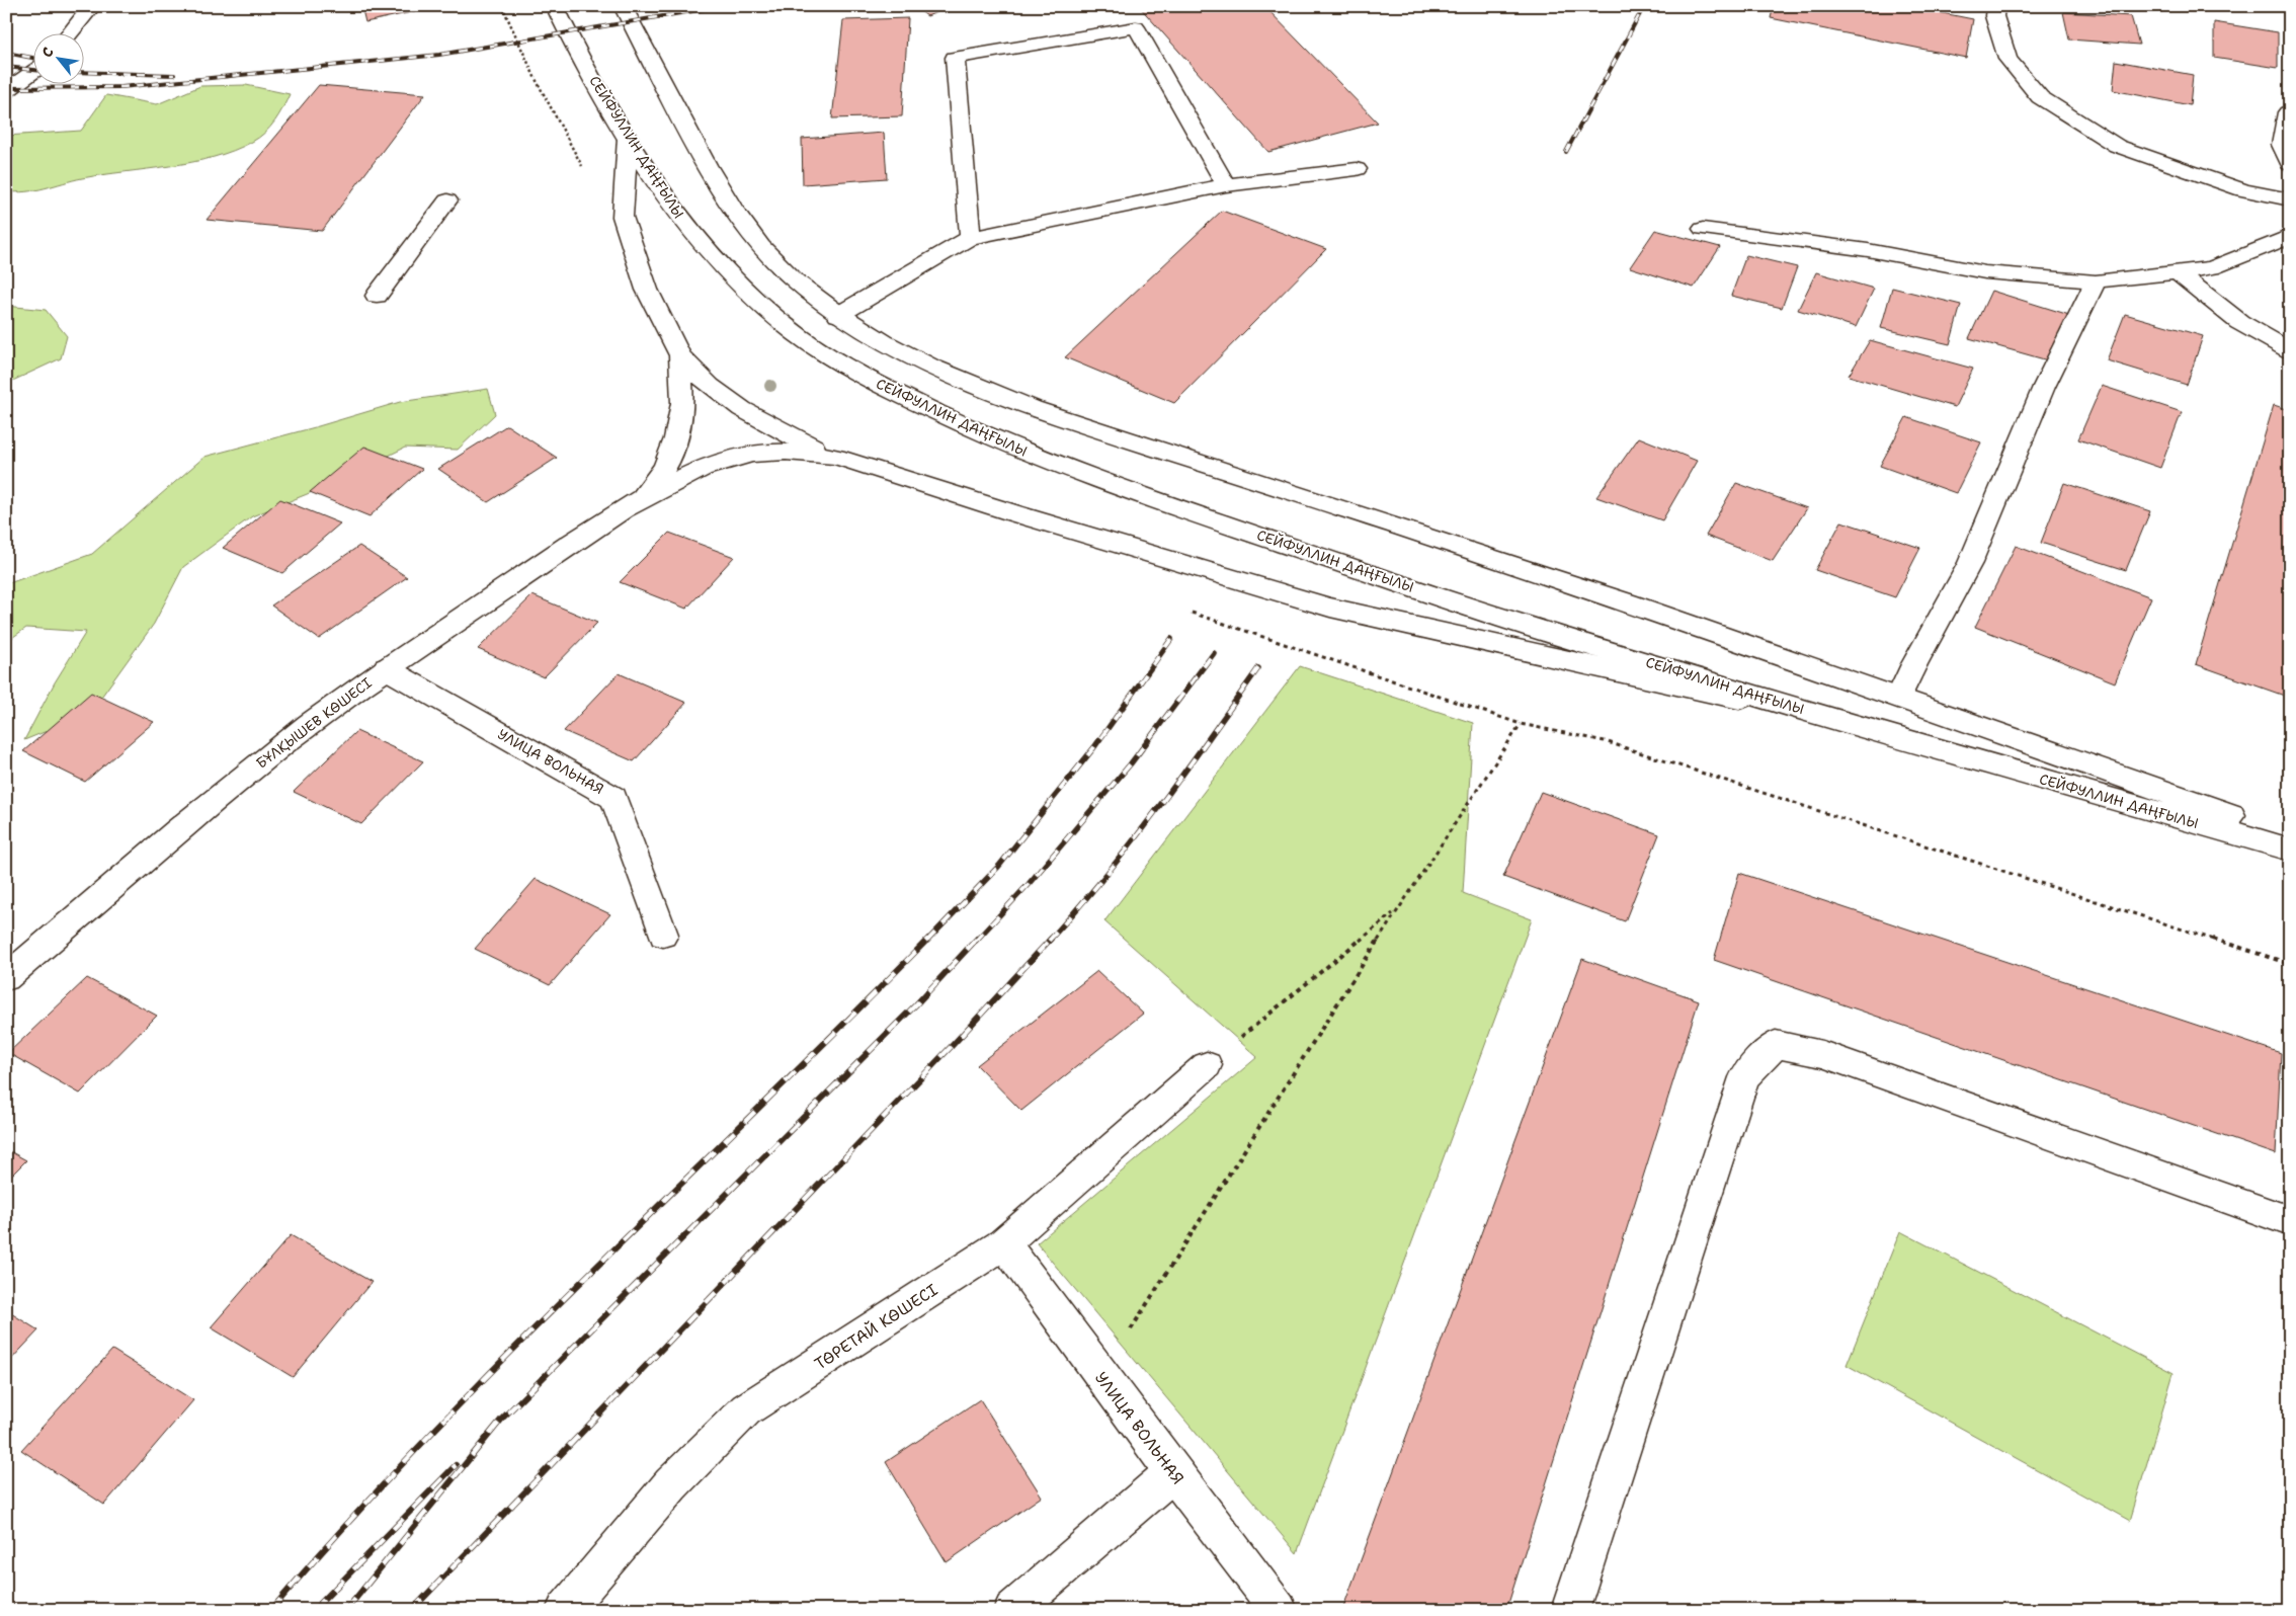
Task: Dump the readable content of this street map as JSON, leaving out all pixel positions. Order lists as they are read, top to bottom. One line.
{"streets":{"main road":["СЕЙФУЛЛИН ДАҢҒЫЛЫ","БҰЛҚЫШЕВ КӨШЕСІ","УЛИЦА ВОЛЬНАЯ","ТӨРЕТАЙ КӨШЕСІ"]},"crossings":[["БҰЛҚЫШЕВ КӨШЕСІ","УЛИЦА ВОЛЬНАЯ"],["УЛИЦА ВОЛЬНАЯ","ТӨРЕТАЙ КӨШЕСІ"]],"north":"top left"}
